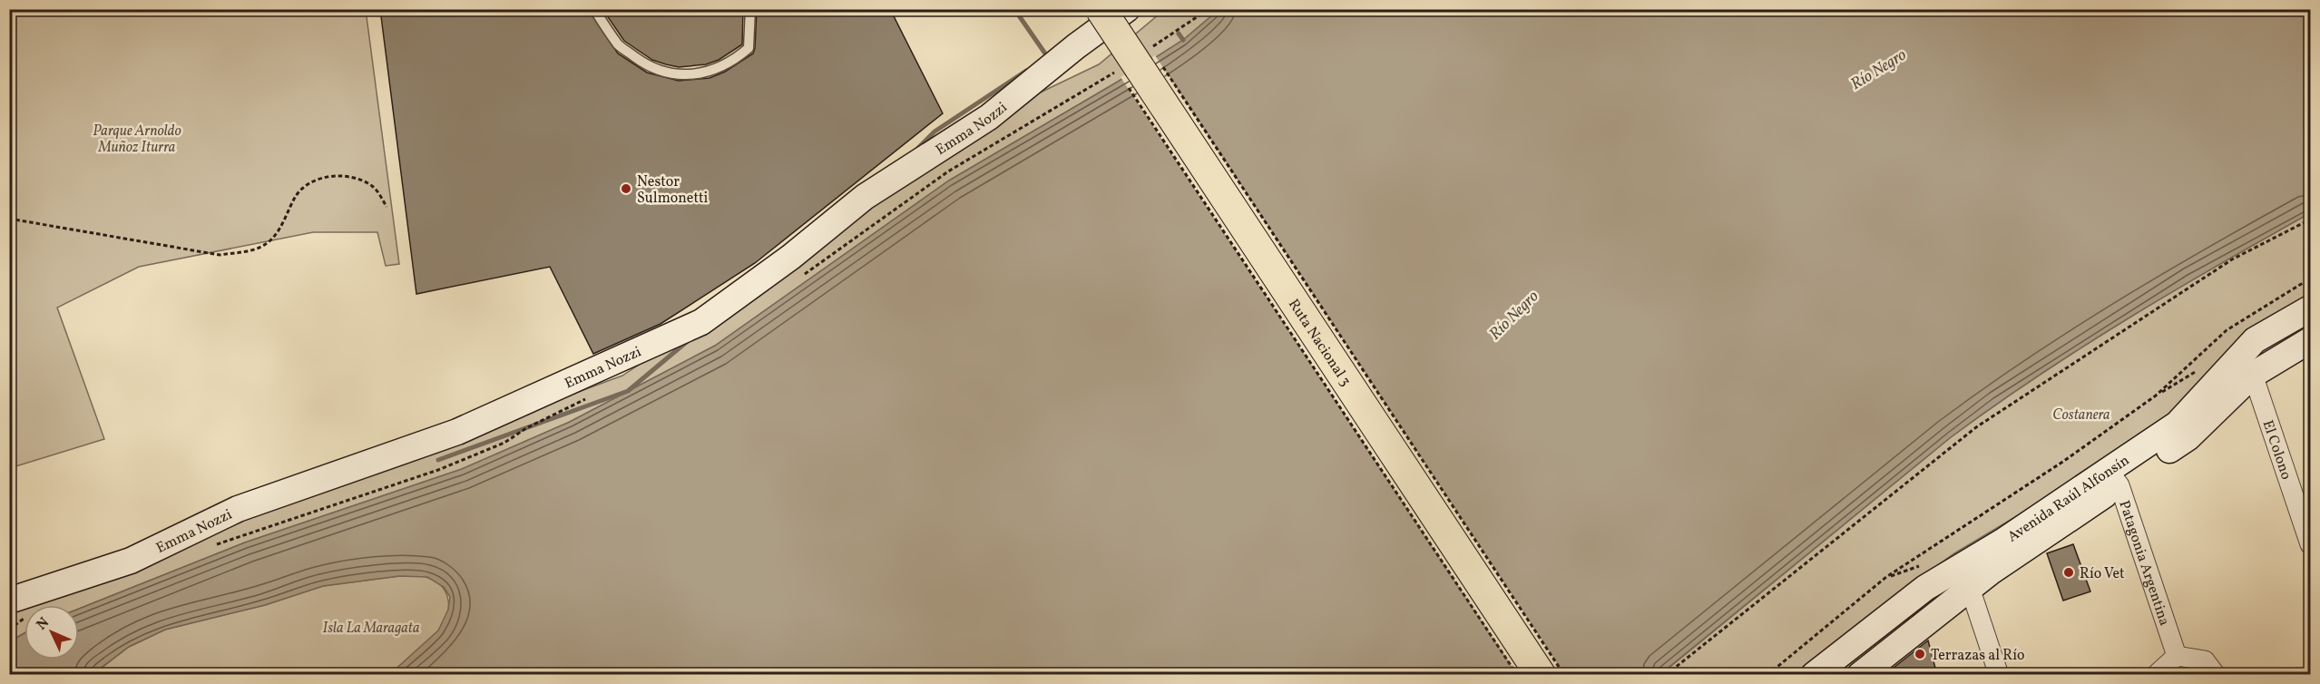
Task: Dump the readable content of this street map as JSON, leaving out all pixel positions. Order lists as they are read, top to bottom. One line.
{"streets":{"highway":["Ruta Nacional 3"],"street":["Emma Nozzi","El Colono","Avenida Raúl Alfonsín","Patagonia Argentina"]},"crossings":[["El Colono","Avenida Raúl Alfonsín"],["Avenida Raúl Alfonsín","Patagonia Argentina"]],"water":["Río Negro"],"parks":["Parque Arnoldo Muñoz Iturra","Costanera","Isla La Maragata"],"places":["Nestor Sulmonetti","Río Vet","Terrazas al Río"],"north":"top left"}
